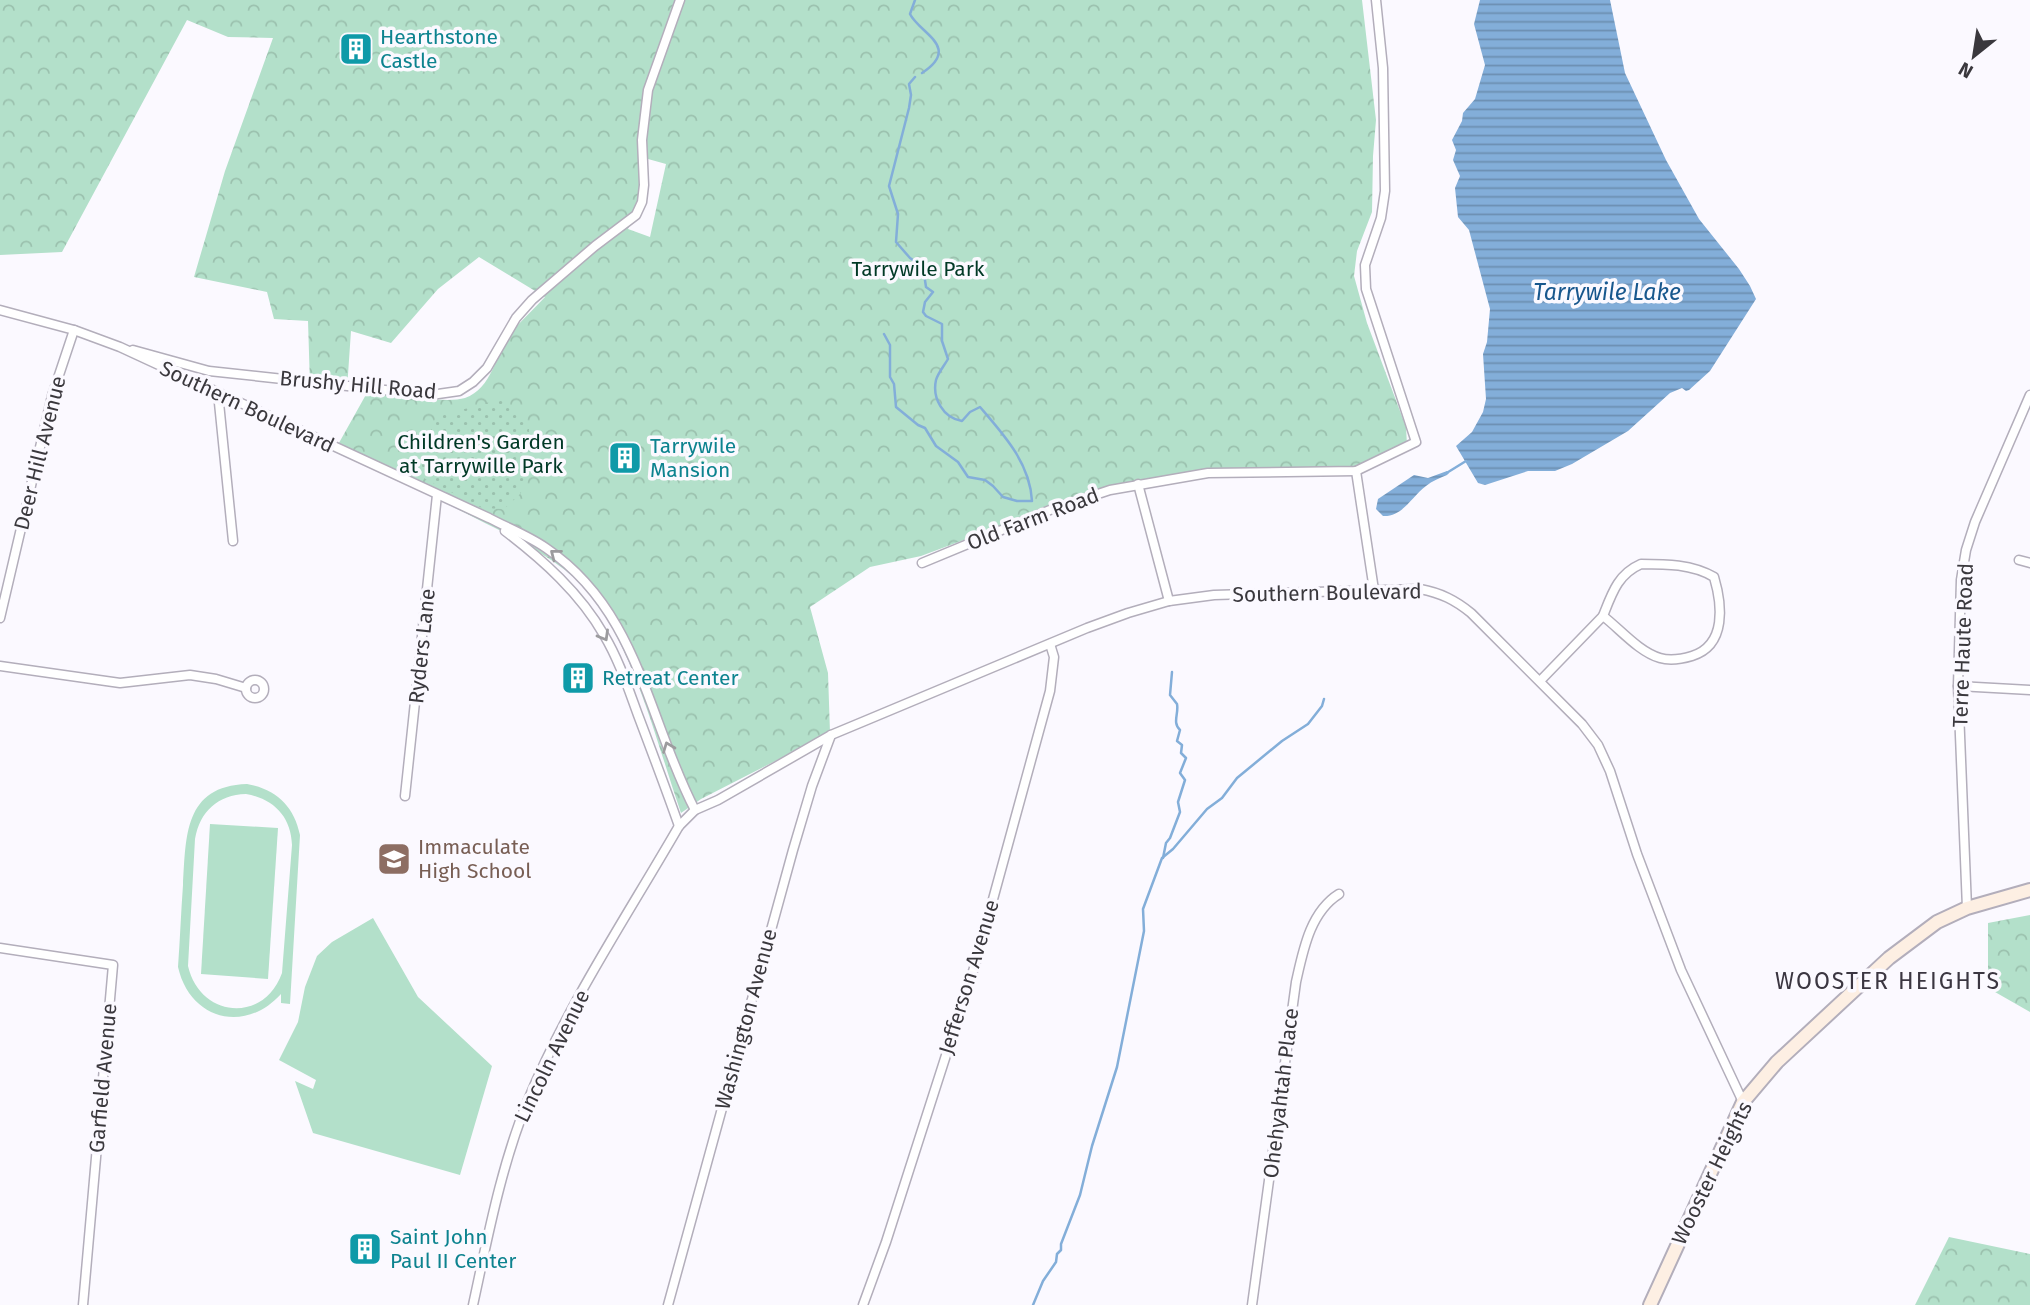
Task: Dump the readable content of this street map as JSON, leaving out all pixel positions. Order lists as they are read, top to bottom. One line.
{"streets":{"main road":["Wooster Heights"],"street":["Brushy Hill Road","Southern Boulevard","Deer Hill Avenue","Old Farm Road","Terre Haute Road","Ryders Lane","Jefferson Avenue","Washington Avenue","Lincoln Avenue","Garfield Avenue","Ohehyahtah Place"]},"crossings":[["Brushy Hill Road","Southern Boulevard"],["Southern Boulevard","Deer Hill Avenue"],["Southern Boulevard","Ryders Lane"],["Southern Boulevard","Jefferson Avenue"],["Southern Boulevard","Washington Avenue"],["Southern Boulevard","Lincoln Avenue"],["Southern Boulevard","Wooster Heights"],["Terre Haute Road","Wooster Heights"]],"districts":["WOOSTER HEIGHTS"],"water":["Tarrywile Lake"],"parks":["Tarrywile Park","Children's Garden at Tarrywille Park"],"places":{"building":["Hearthstone Castle","Tarrywile Mansion","Retreat Center","Saint John Paul II Center"],"school or university":["Immaculate High School"]},"north":"bottom left"}
